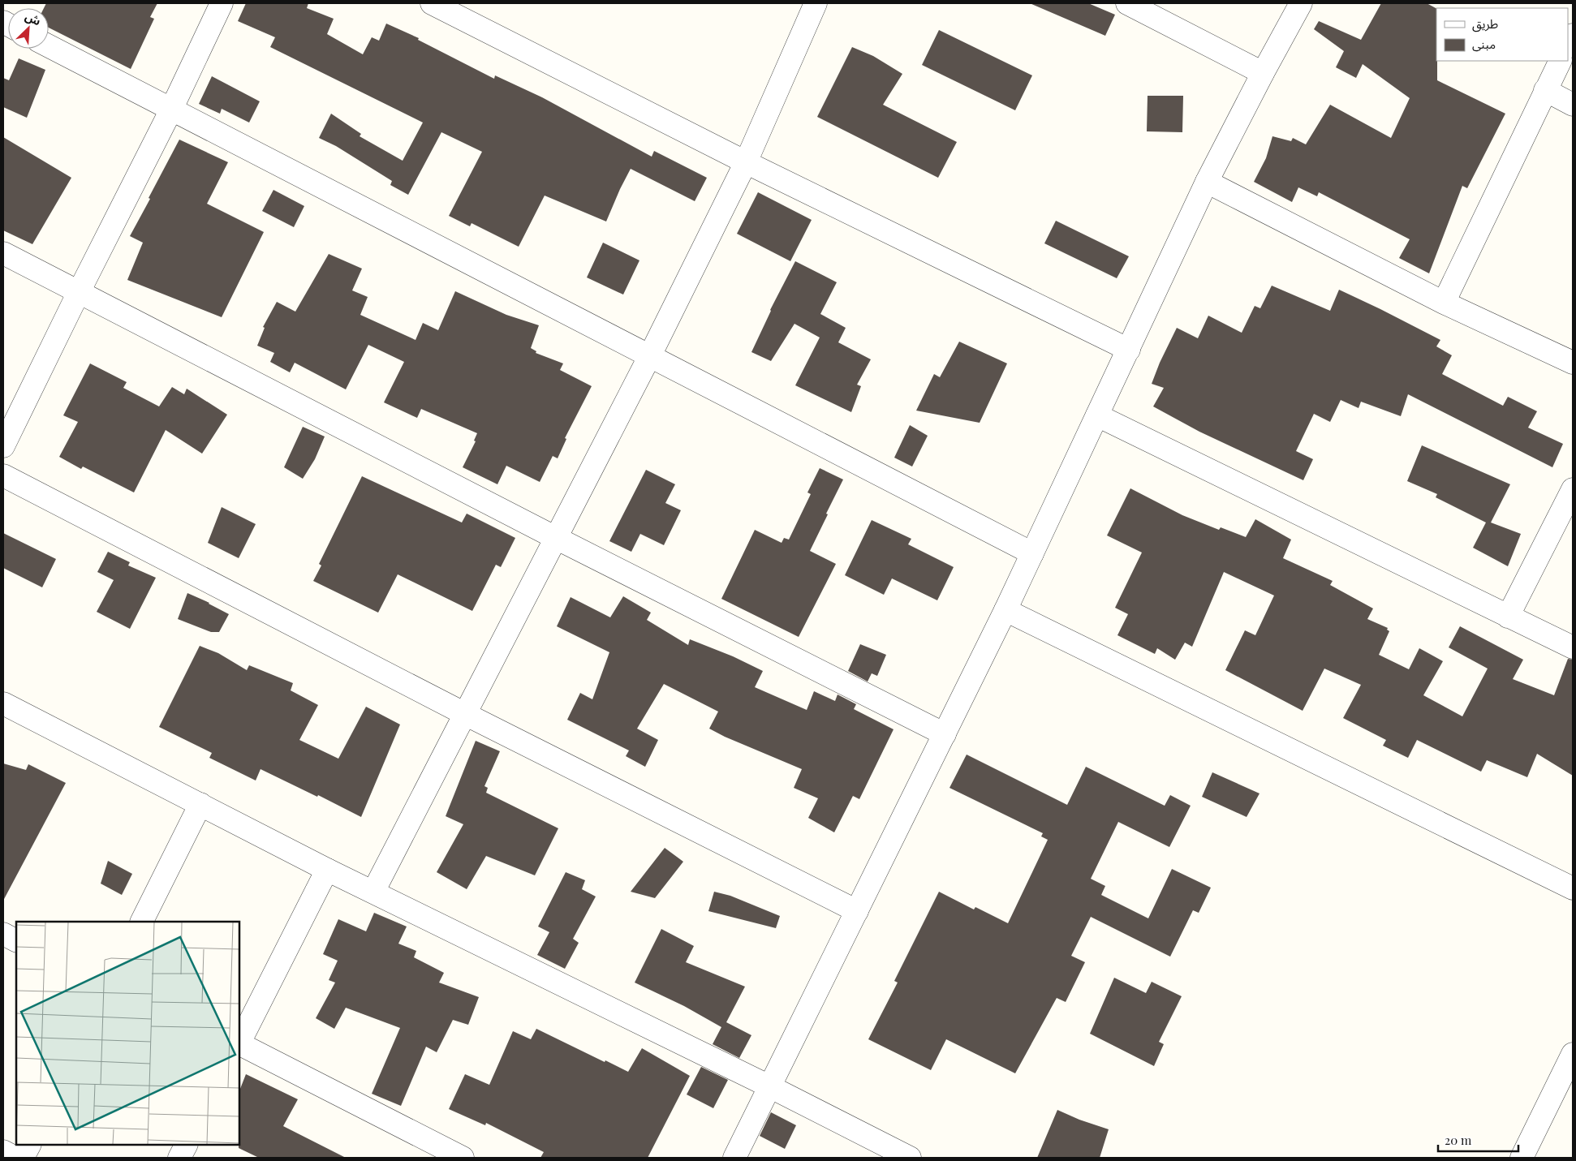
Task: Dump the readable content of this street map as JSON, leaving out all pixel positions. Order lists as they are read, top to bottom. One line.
{"legend":["طريق","مبنى"],"scale_bar":"20 m","north":"top right"}
